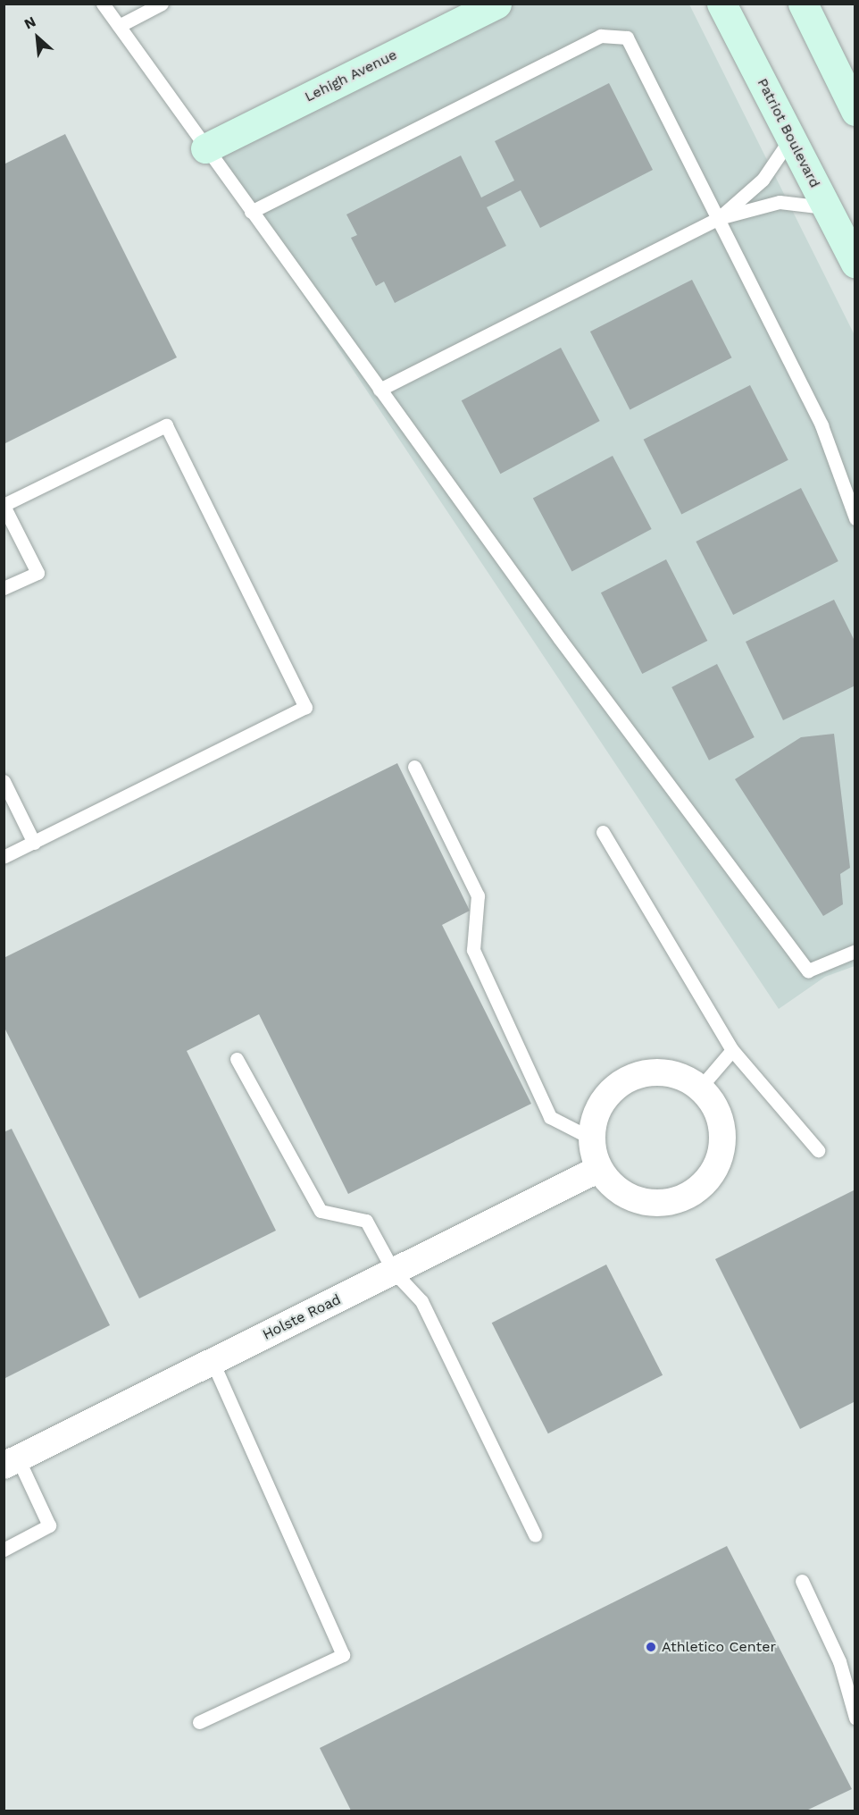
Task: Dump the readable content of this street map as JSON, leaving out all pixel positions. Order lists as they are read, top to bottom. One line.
{"streets":{"main road":["Lehigh Avenue","Patriot Boulevard"],"street":["Holste Road"]},"places":["Athletico Center"],"north":"top left"}
